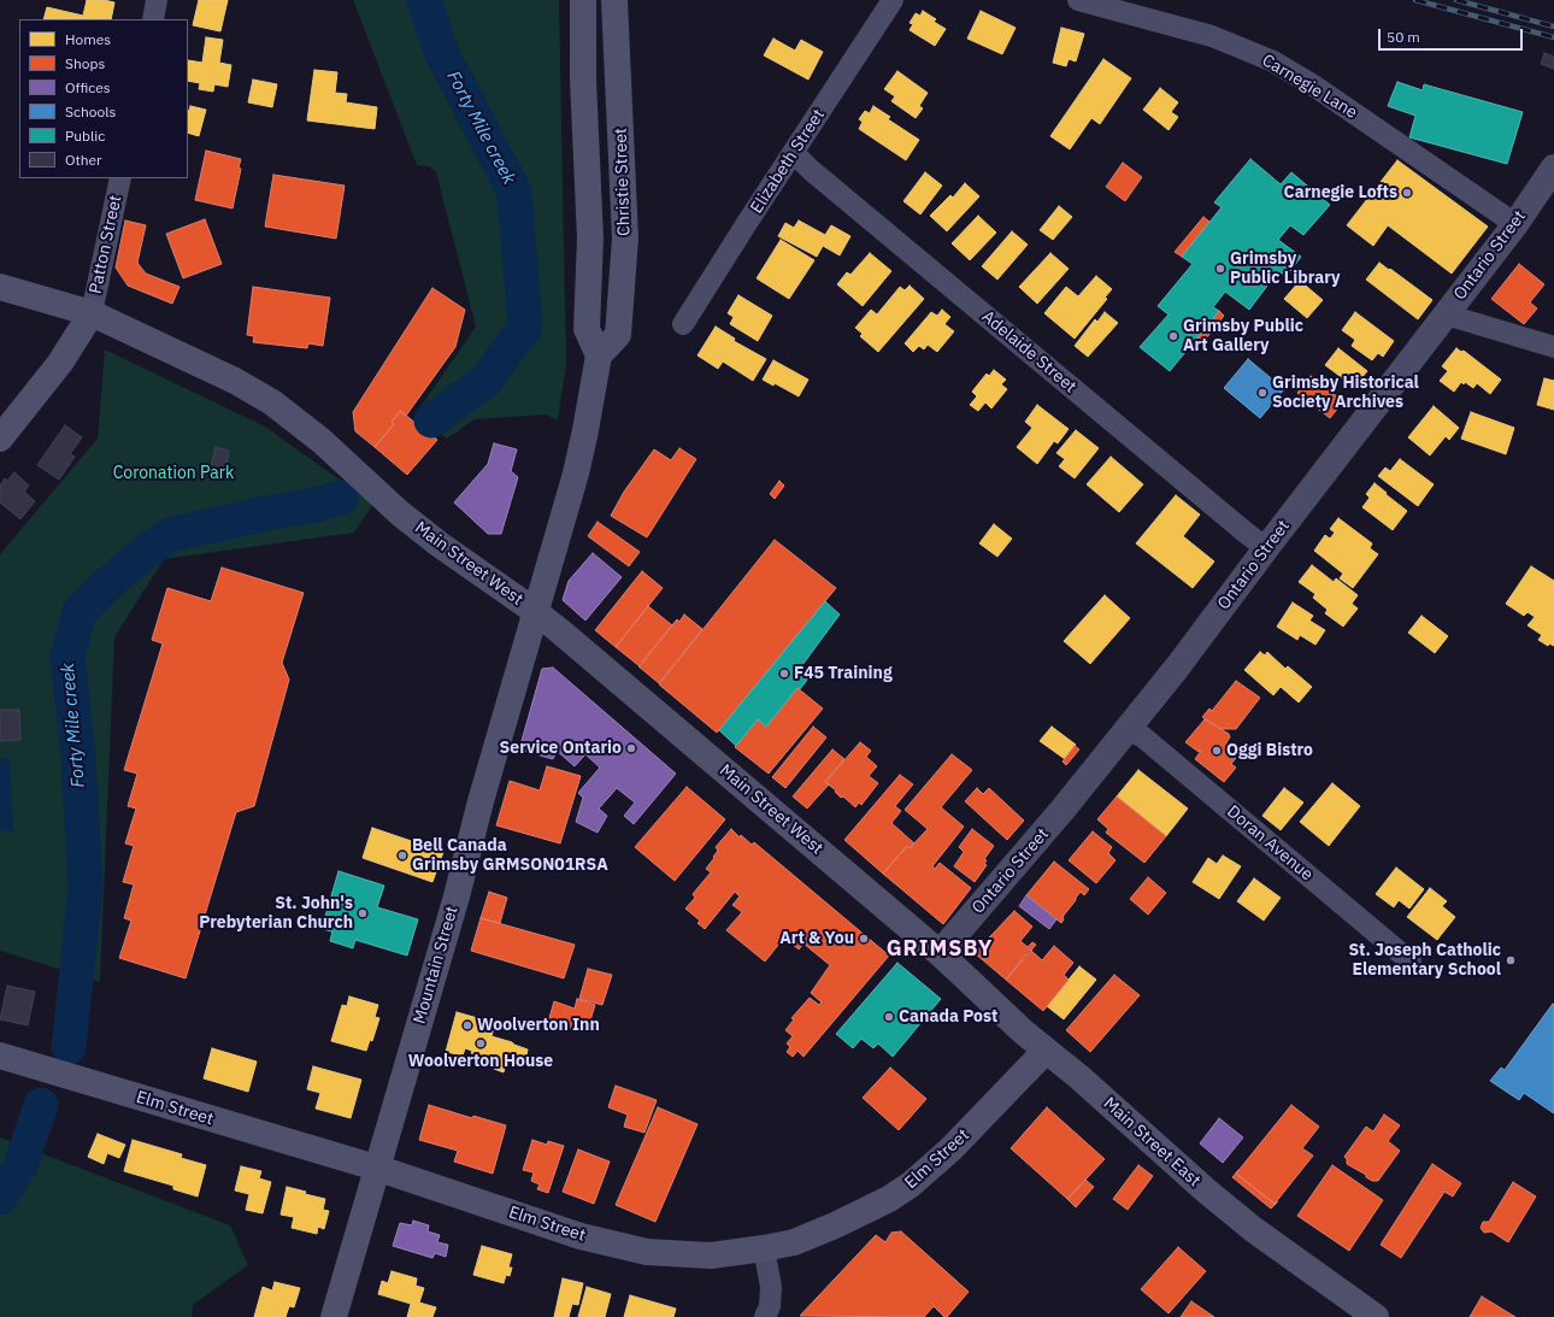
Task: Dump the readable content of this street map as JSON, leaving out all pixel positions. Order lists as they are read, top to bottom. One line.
{"streets":{"main road":["Christie Street","Main Street West","Mountain Street","Elm Street","Main Street East"],"street":["Carnegie Lane","Elizabeth Street","Patton Street","Ontario Street","Adelaide Street","Doran Avenue"]},"crossings":[["Carnegie Lane","Ontario Street"],["Elizabeth Street","Adelaide Street"],["Patton Street","Main Street West"],["Ontario Street","Adelaide Street"],["Ontario Street","Main Street West"],["Ontario Street","Doran Avenue"],["Ontario Street","Main Street East"],["Main Street West","Mountain Street"],["Main Street West","Main Street East"],["Mountain Street","Elm Street"],["Elm Street","Main Street East"]],"districts":["GRIMSBY"],"water":["Forty Mile creek"],"parks":["Coronation Park"],"places":["Carnegie Lofts","Grimsby Public Library","Grimsby Public Art Gallery","Grimsby Historical Society Archives","F45 Training","Service Ontario","Oggi Bistro","Bell Canada Grimsby GRMSON01RSA","St. John's Prebyterian Church","Art & You","St. Joseph Catholic Elementary School","Canada Post","Woolverton Inn","Woolverton House"],"legend":["Homes","Shops","Offices","Schools","Public","Other"],"scale_bar":"50 m"}
